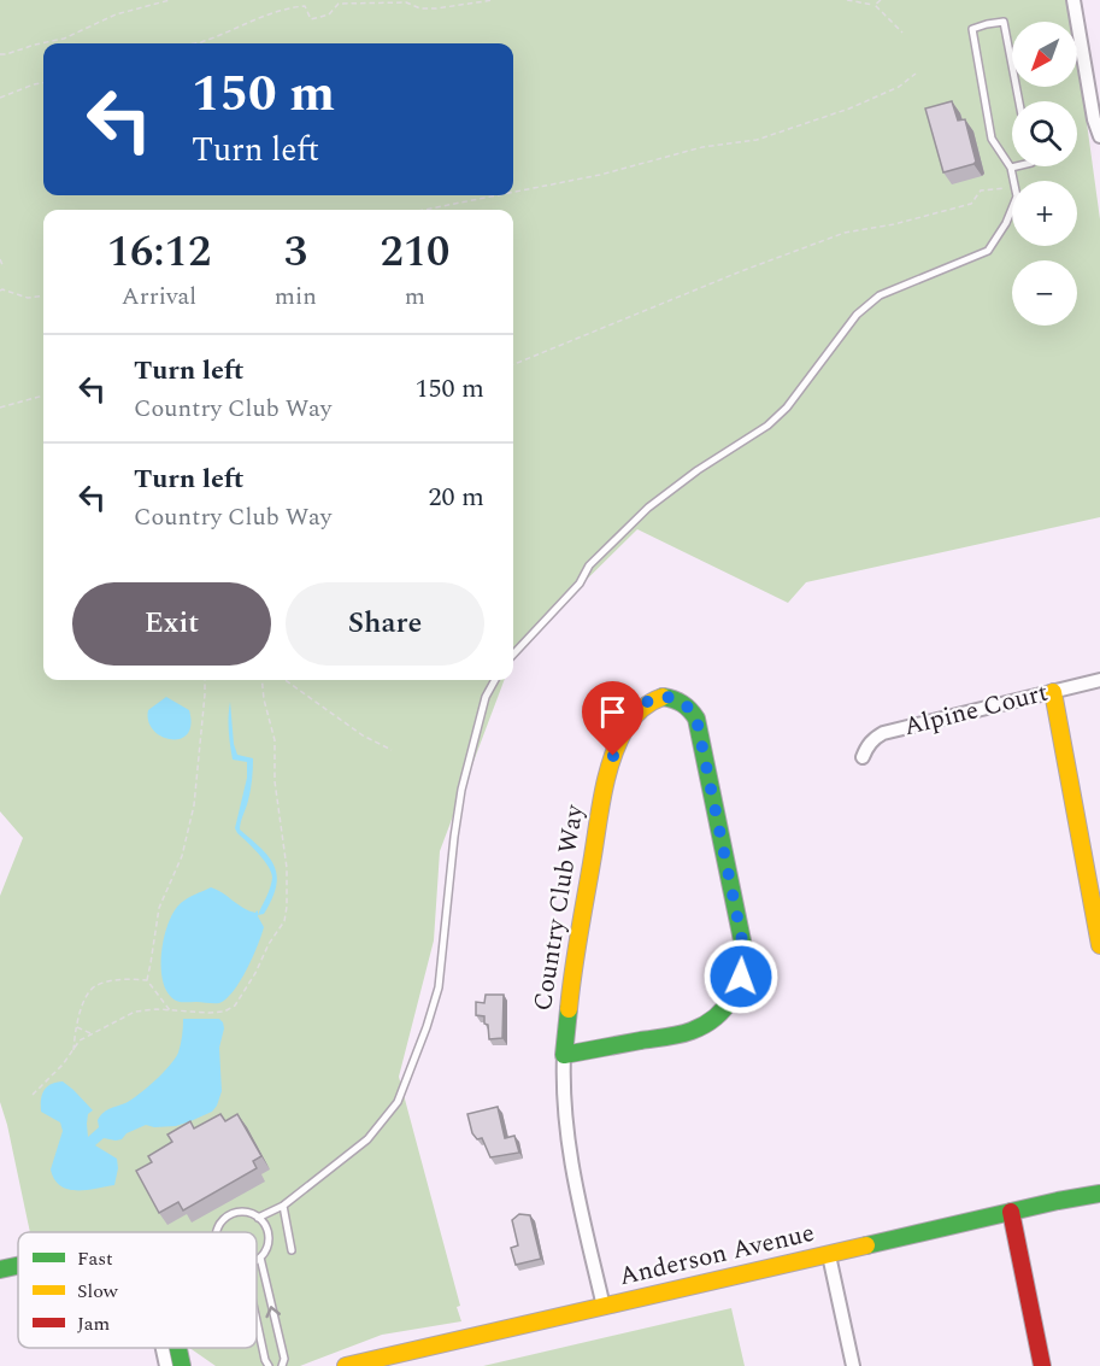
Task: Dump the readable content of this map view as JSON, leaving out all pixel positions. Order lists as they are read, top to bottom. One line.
{"streets":{"street":["Alpine Court","Country Club Way","Anderson Avenue"]},"crossings":[["Country Club Way","Anderson Avenue"]],"legend":["Fast","Slow","Jam"],"north":"bottom left","page":{"map_buttons":["+","−"],"turn":["150 m","Turn left"],"eta":["16:12","Arrival","3","min","210","m"],"list":[{"name":"Turn left","note":"Country Club Way","value":"150 m"},{"name":"Turn left","note":"Country Club Way","value":"20 m"}],"buttons":["Exit","Share"]}}
